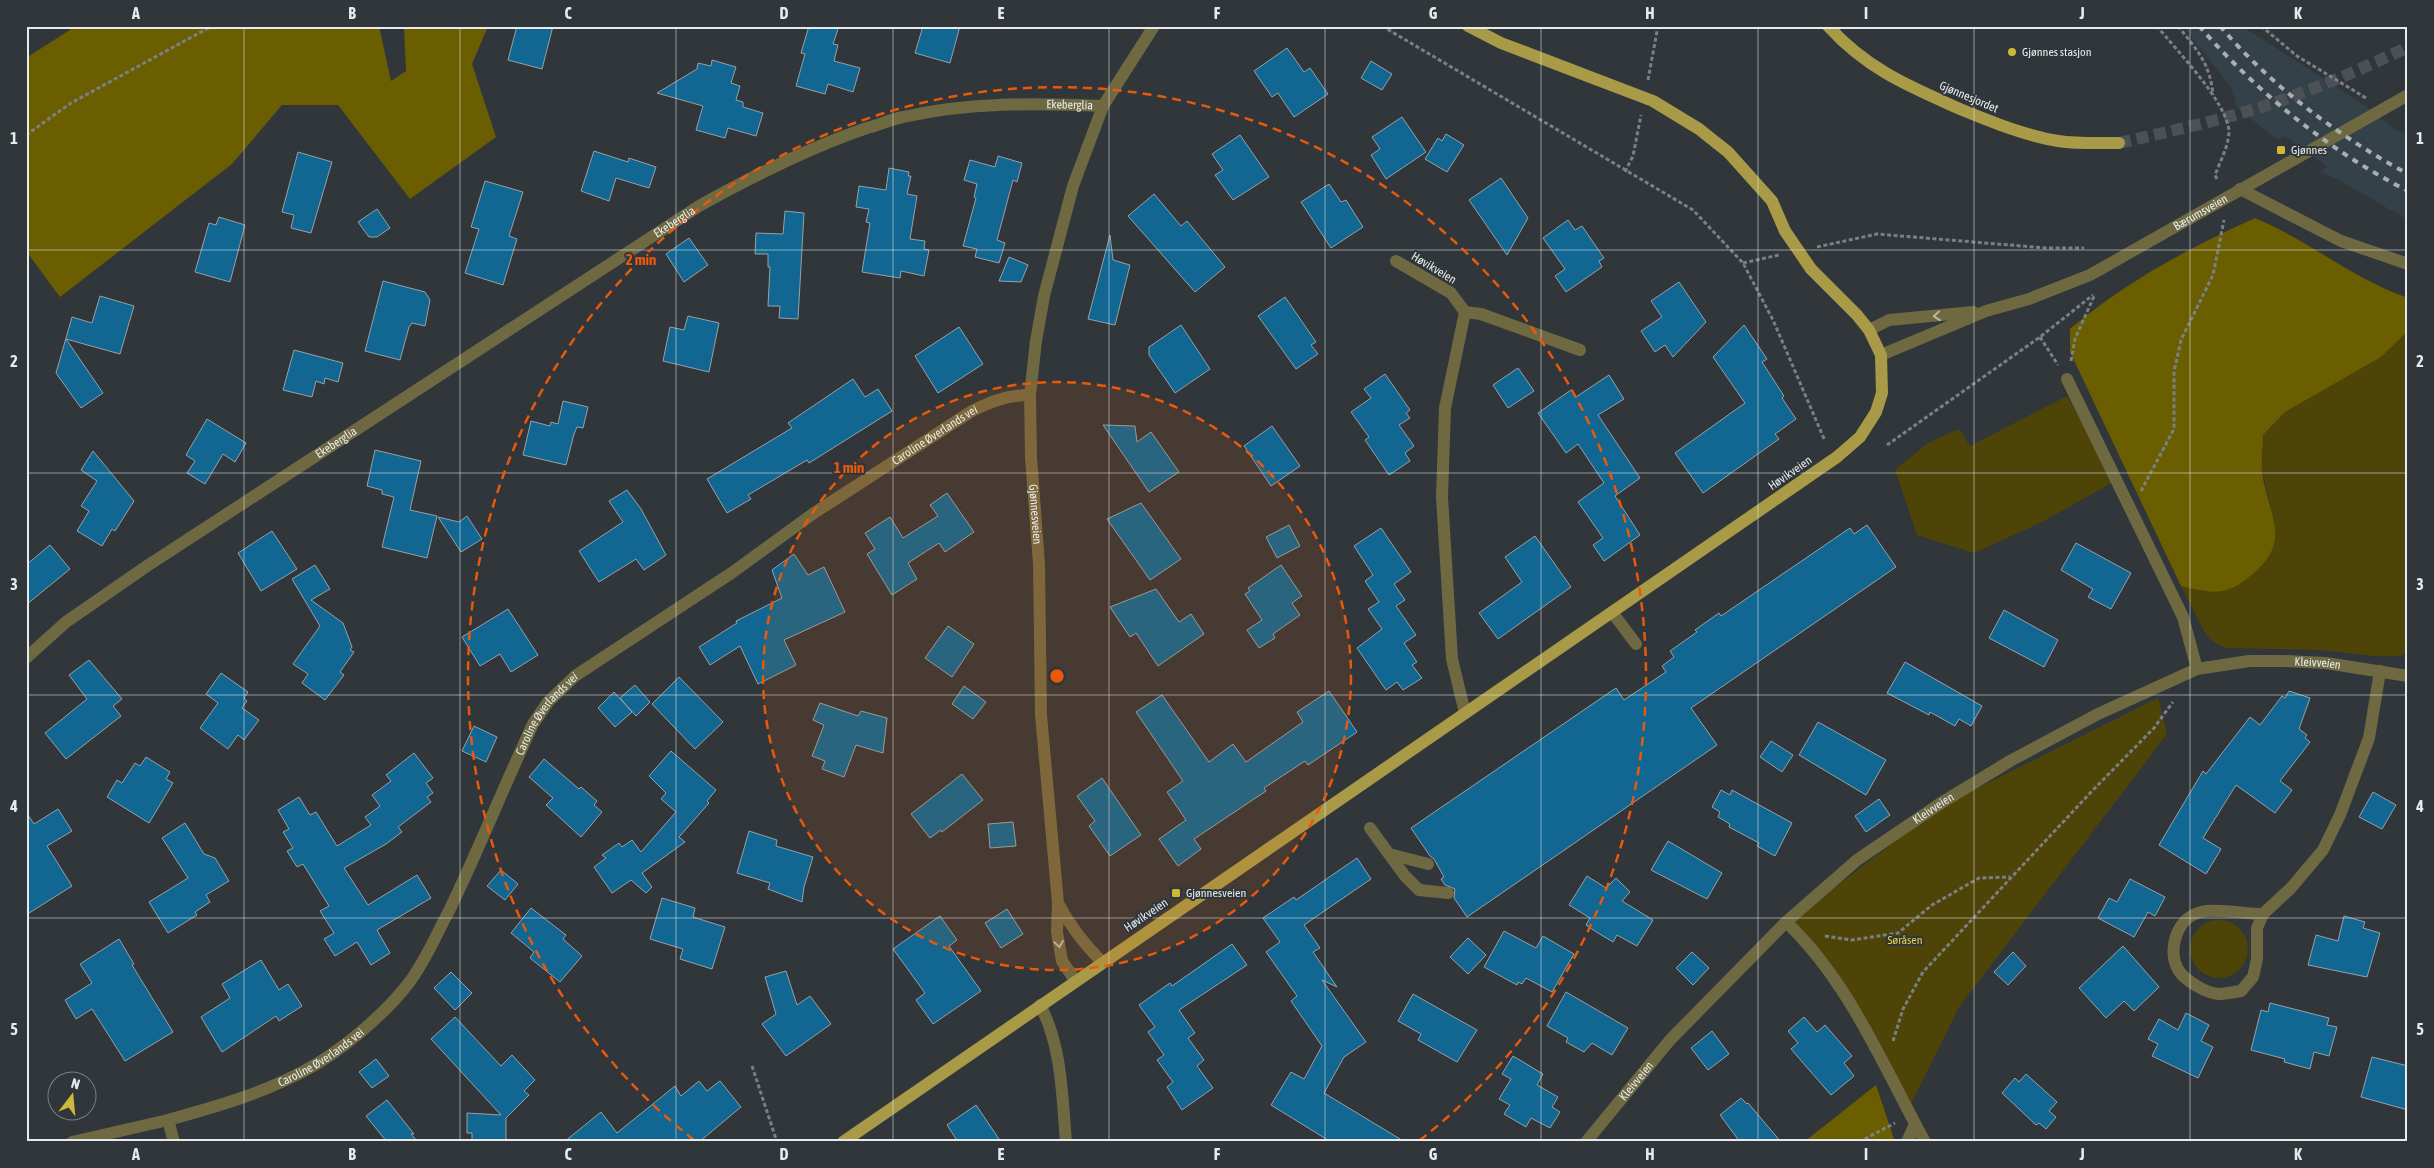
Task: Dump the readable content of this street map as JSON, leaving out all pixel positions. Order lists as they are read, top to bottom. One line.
{"streets":{"main road":["Gjønnesjordet","Høvikveien"],"street":["Ekeberglia","Bærumsveien","Caroline Øverlands vei","Gjønnesveien","Kleivveien"]},"crossings":[["Ekeberglia","Caroline Øverlands vei"],["Ekeberglia","Gjønnesveien"],["Bærumsveien","Høvikveien"],["Høvikveien","Gjønnesveien"],["Caroline Øverlands vei","Gjønnesveien"]],"parks":["Søråsen"],"places":{"other":["Gjønnes stasjon"],"transit":["Gjønnes","Gjønnesveien"]},"north":"top","grid":{"columns":["A","B","C","D","E","F","G","H","I","J","K"],"rows":["1","2","3","4","5"]},"rings":["2 min","1 min"]}
